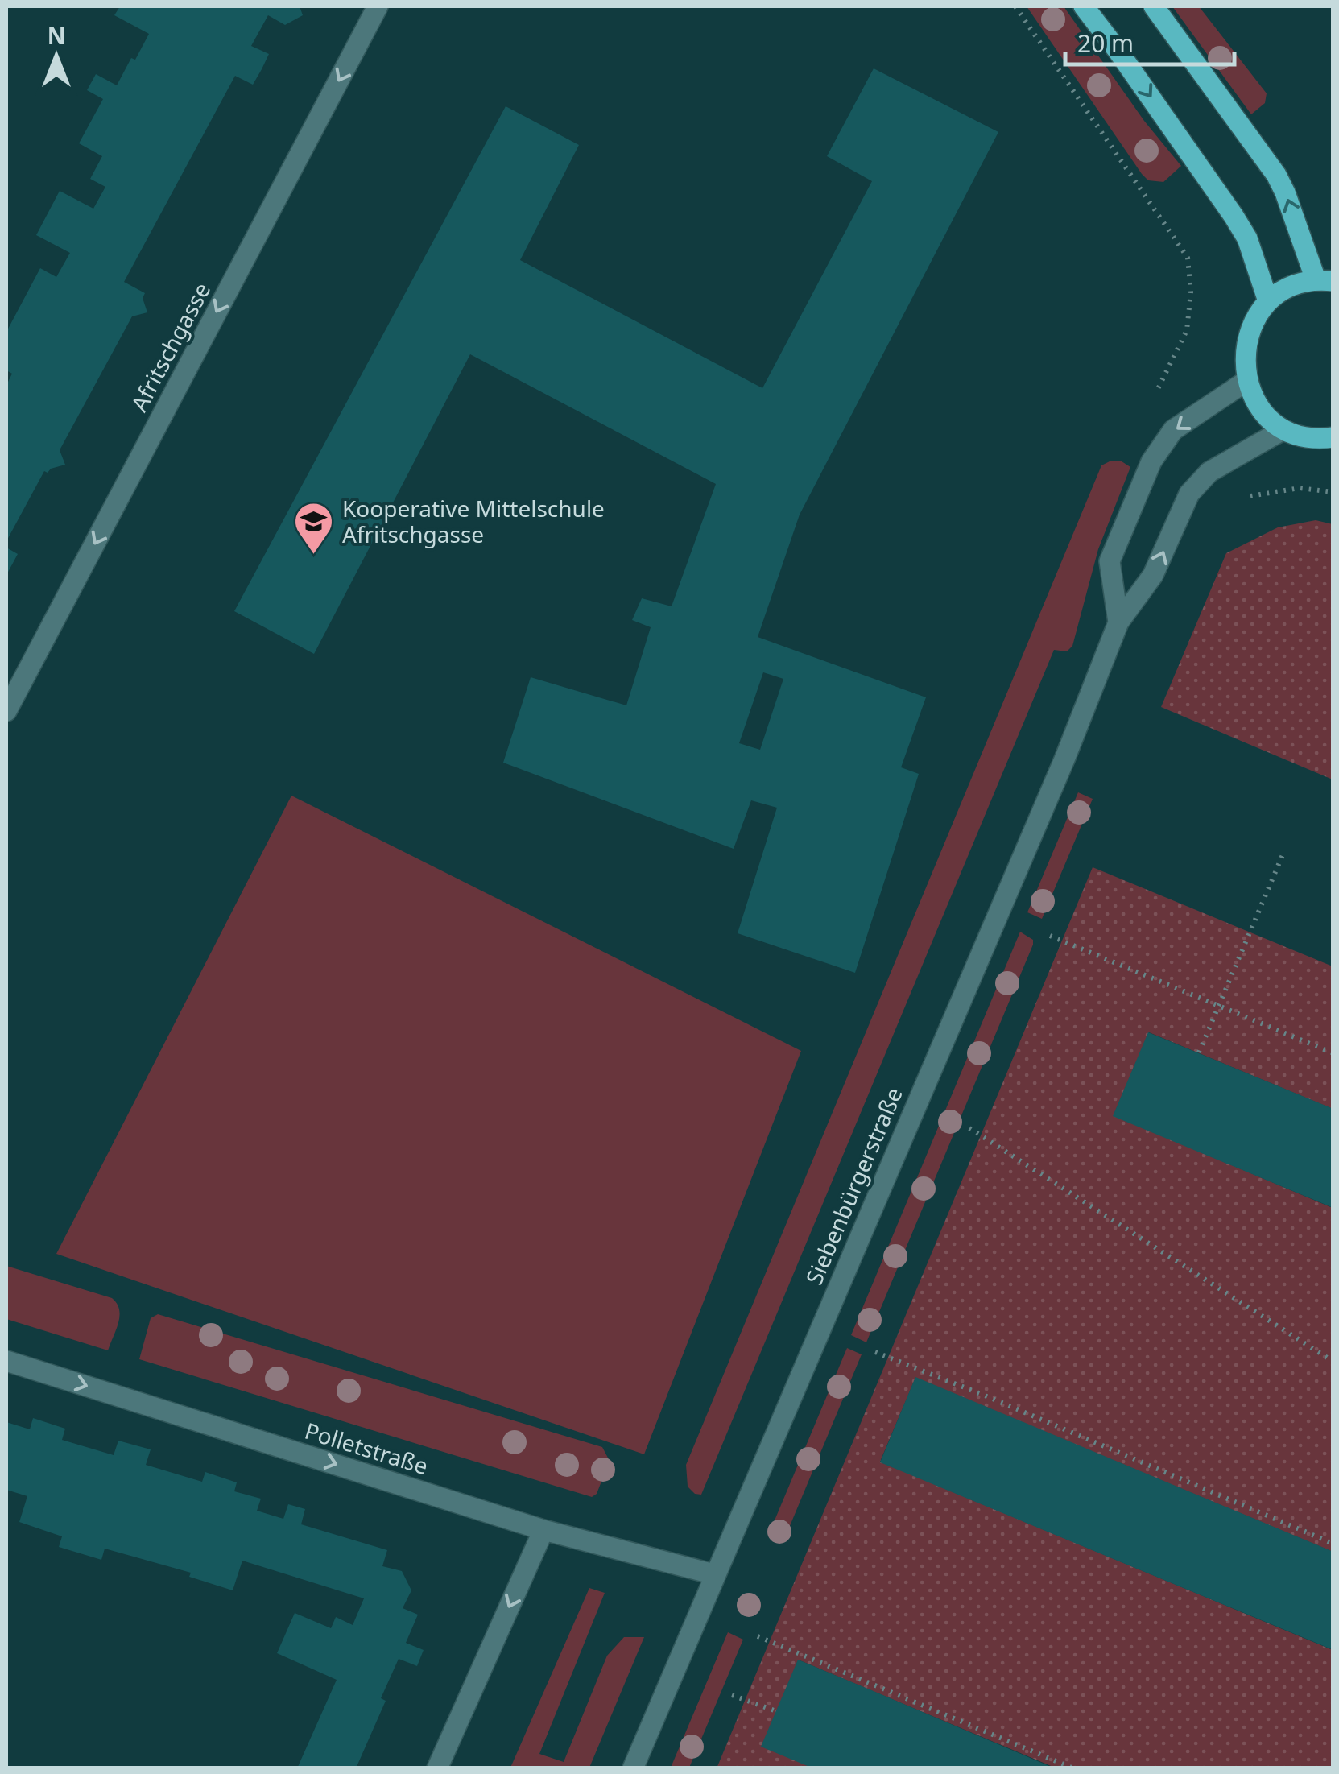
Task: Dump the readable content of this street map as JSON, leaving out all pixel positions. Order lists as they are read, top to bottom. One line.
{"streets":{"street":["Afritschgasse","Siebenbürgerstraße","Polletstraße"]},"crossings":[["Siebenbürgerstraße","Polletstraße"]],"one_way":["Afritschgasse","Polletstraße"],"places":{"school or university":["Kooperative Mittelschule Afritschgasse"]},"scale_bar":"20 m","north":"top"}
